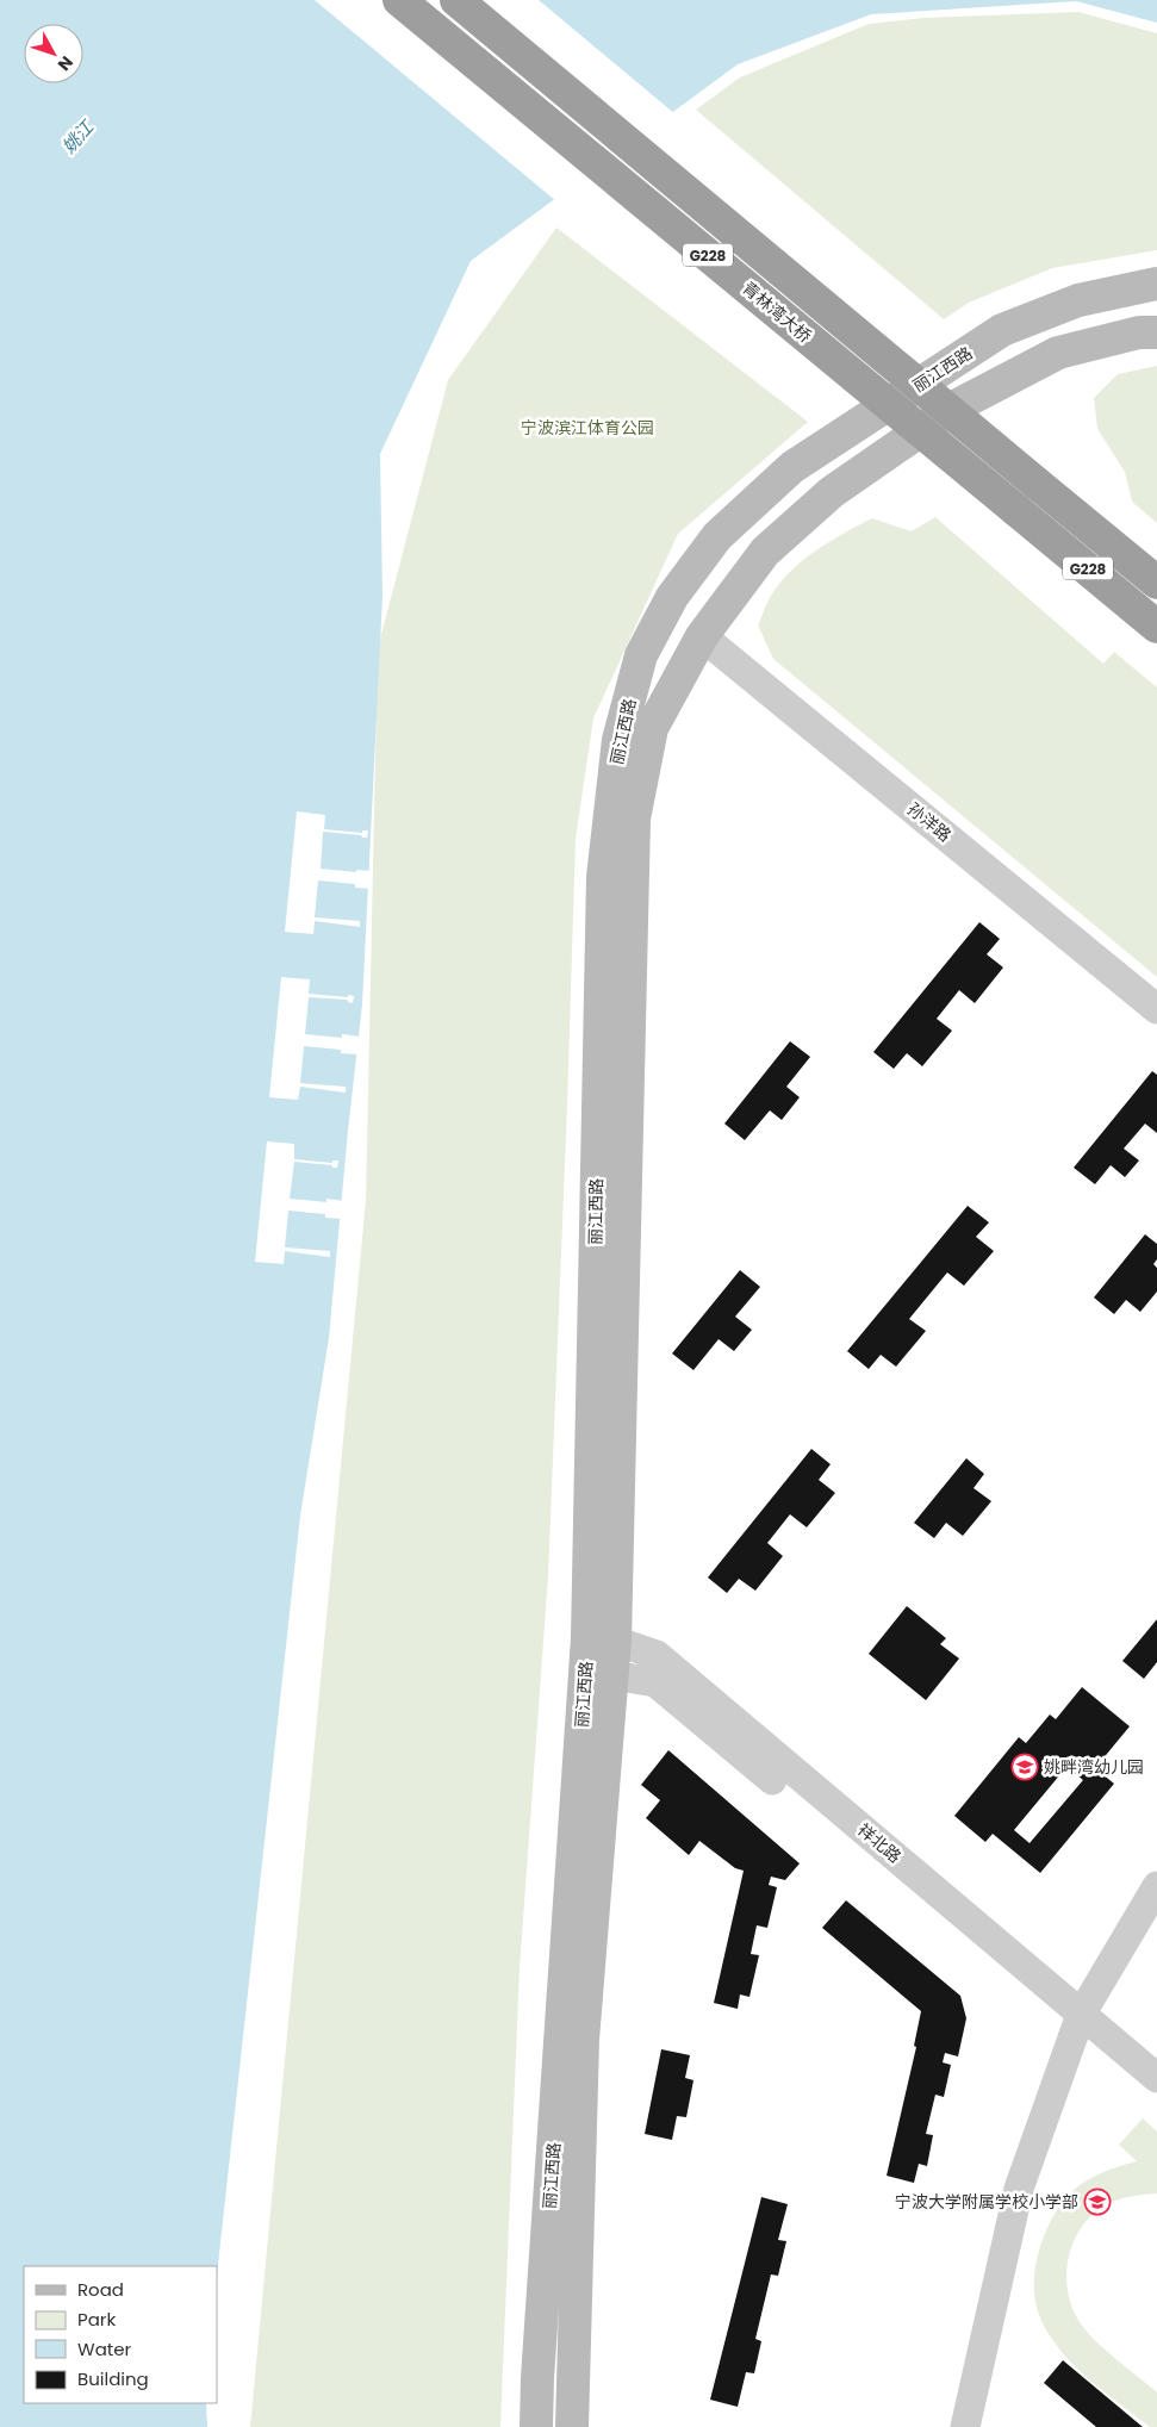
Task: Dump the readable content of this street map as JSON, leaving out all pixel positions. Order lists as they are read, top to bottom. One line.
{"streets":{"highway":["G228","青林湾大桥"],"main road":["丽江西路"],"street":["孙洋路","祥北路"]},"crossings":[["丽江西路","孙洋路"],["丽江西路","祥北路"]],"water":["姚江"],"parks":["宁波滨江体育公园"],"places":{"school or university":["姚畔湾幼儿园","宁波大学附属学校小学部"]},"legend":["Road","Park","Water","Building"],"north":"bottom right"}
